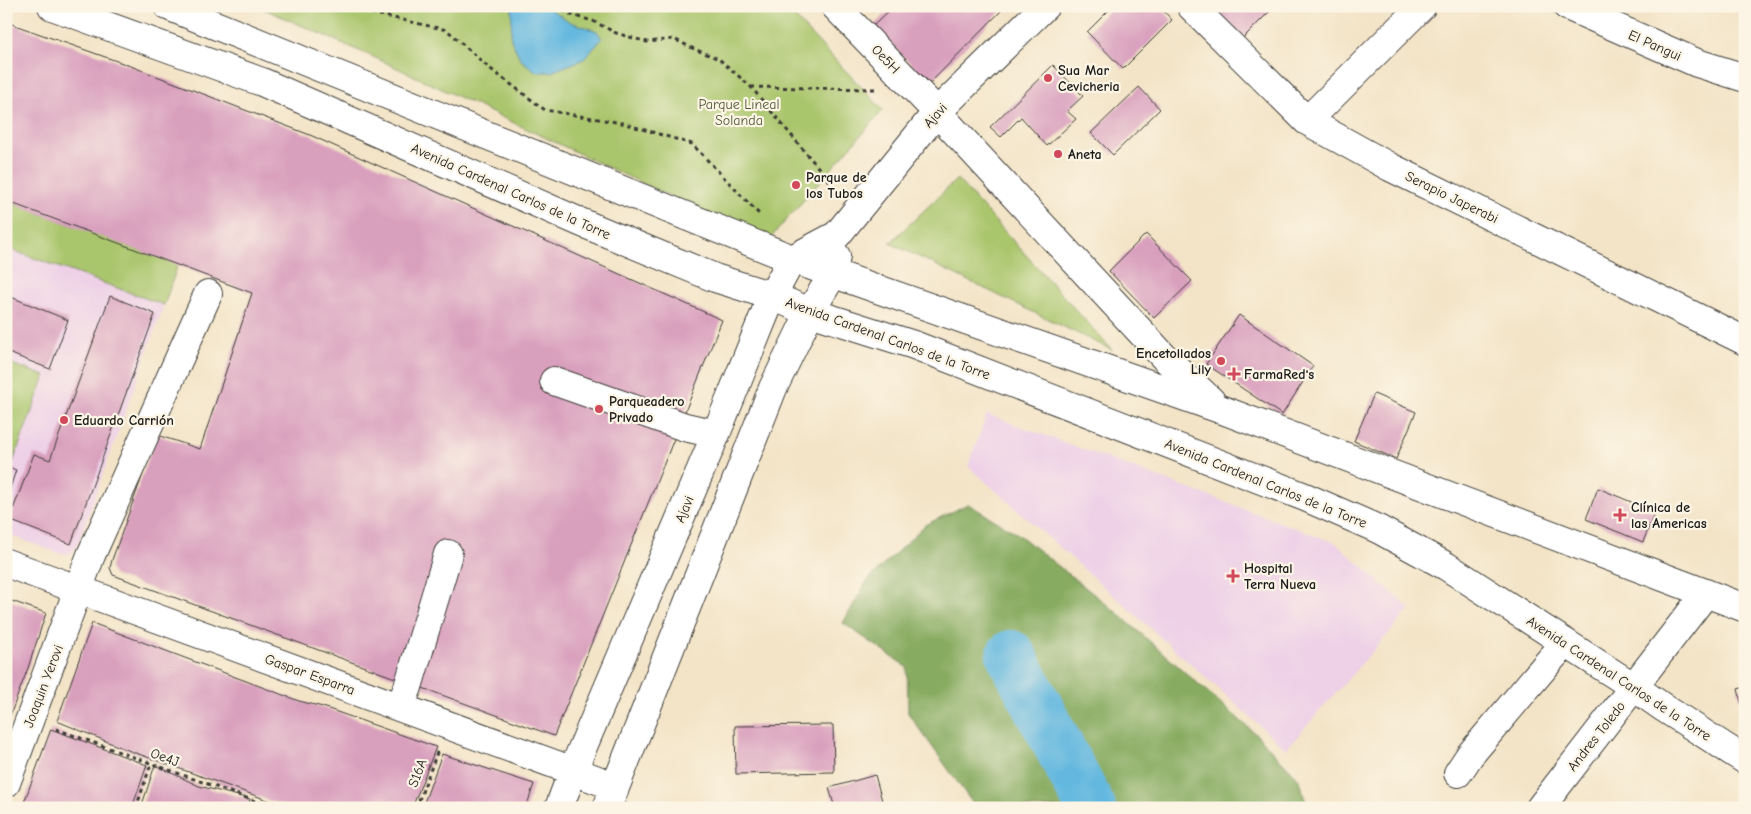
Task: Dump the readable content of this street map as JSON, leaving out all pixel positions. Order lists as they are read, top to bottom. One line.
{"streets":{"street":["El Pangui","Oe5H","Ajavi","Avenida Cardenal Carlos de la Torre","Serapio Japerabi","Gaspar Esparra","Joaquin Yerovi","Andres Toledo"],"path":["Oe4J","S16A"]},"crossings":[["Oe5H","Ajavi"],["Ajavi","Avenida Cardenal Carlos de la Torre"],["Ajavi","Gaspar Esparra"],["Avenida Cardenal Carlos de la Torre","Andres Toledo"],["Gaspar Esparra","Joaquin Yerovi"]],"parks":["Parque Lineal Solanda"],"places":{"other":["Sua Mar Cevicheria","Aneta","Parque de los Tubos","Encetollados Lily","Parqueadero Privado","Eduardo Carrión"],"health":["FarmaRed's","Clínica de las Americas","Hospital Terra Nueva"]}}
